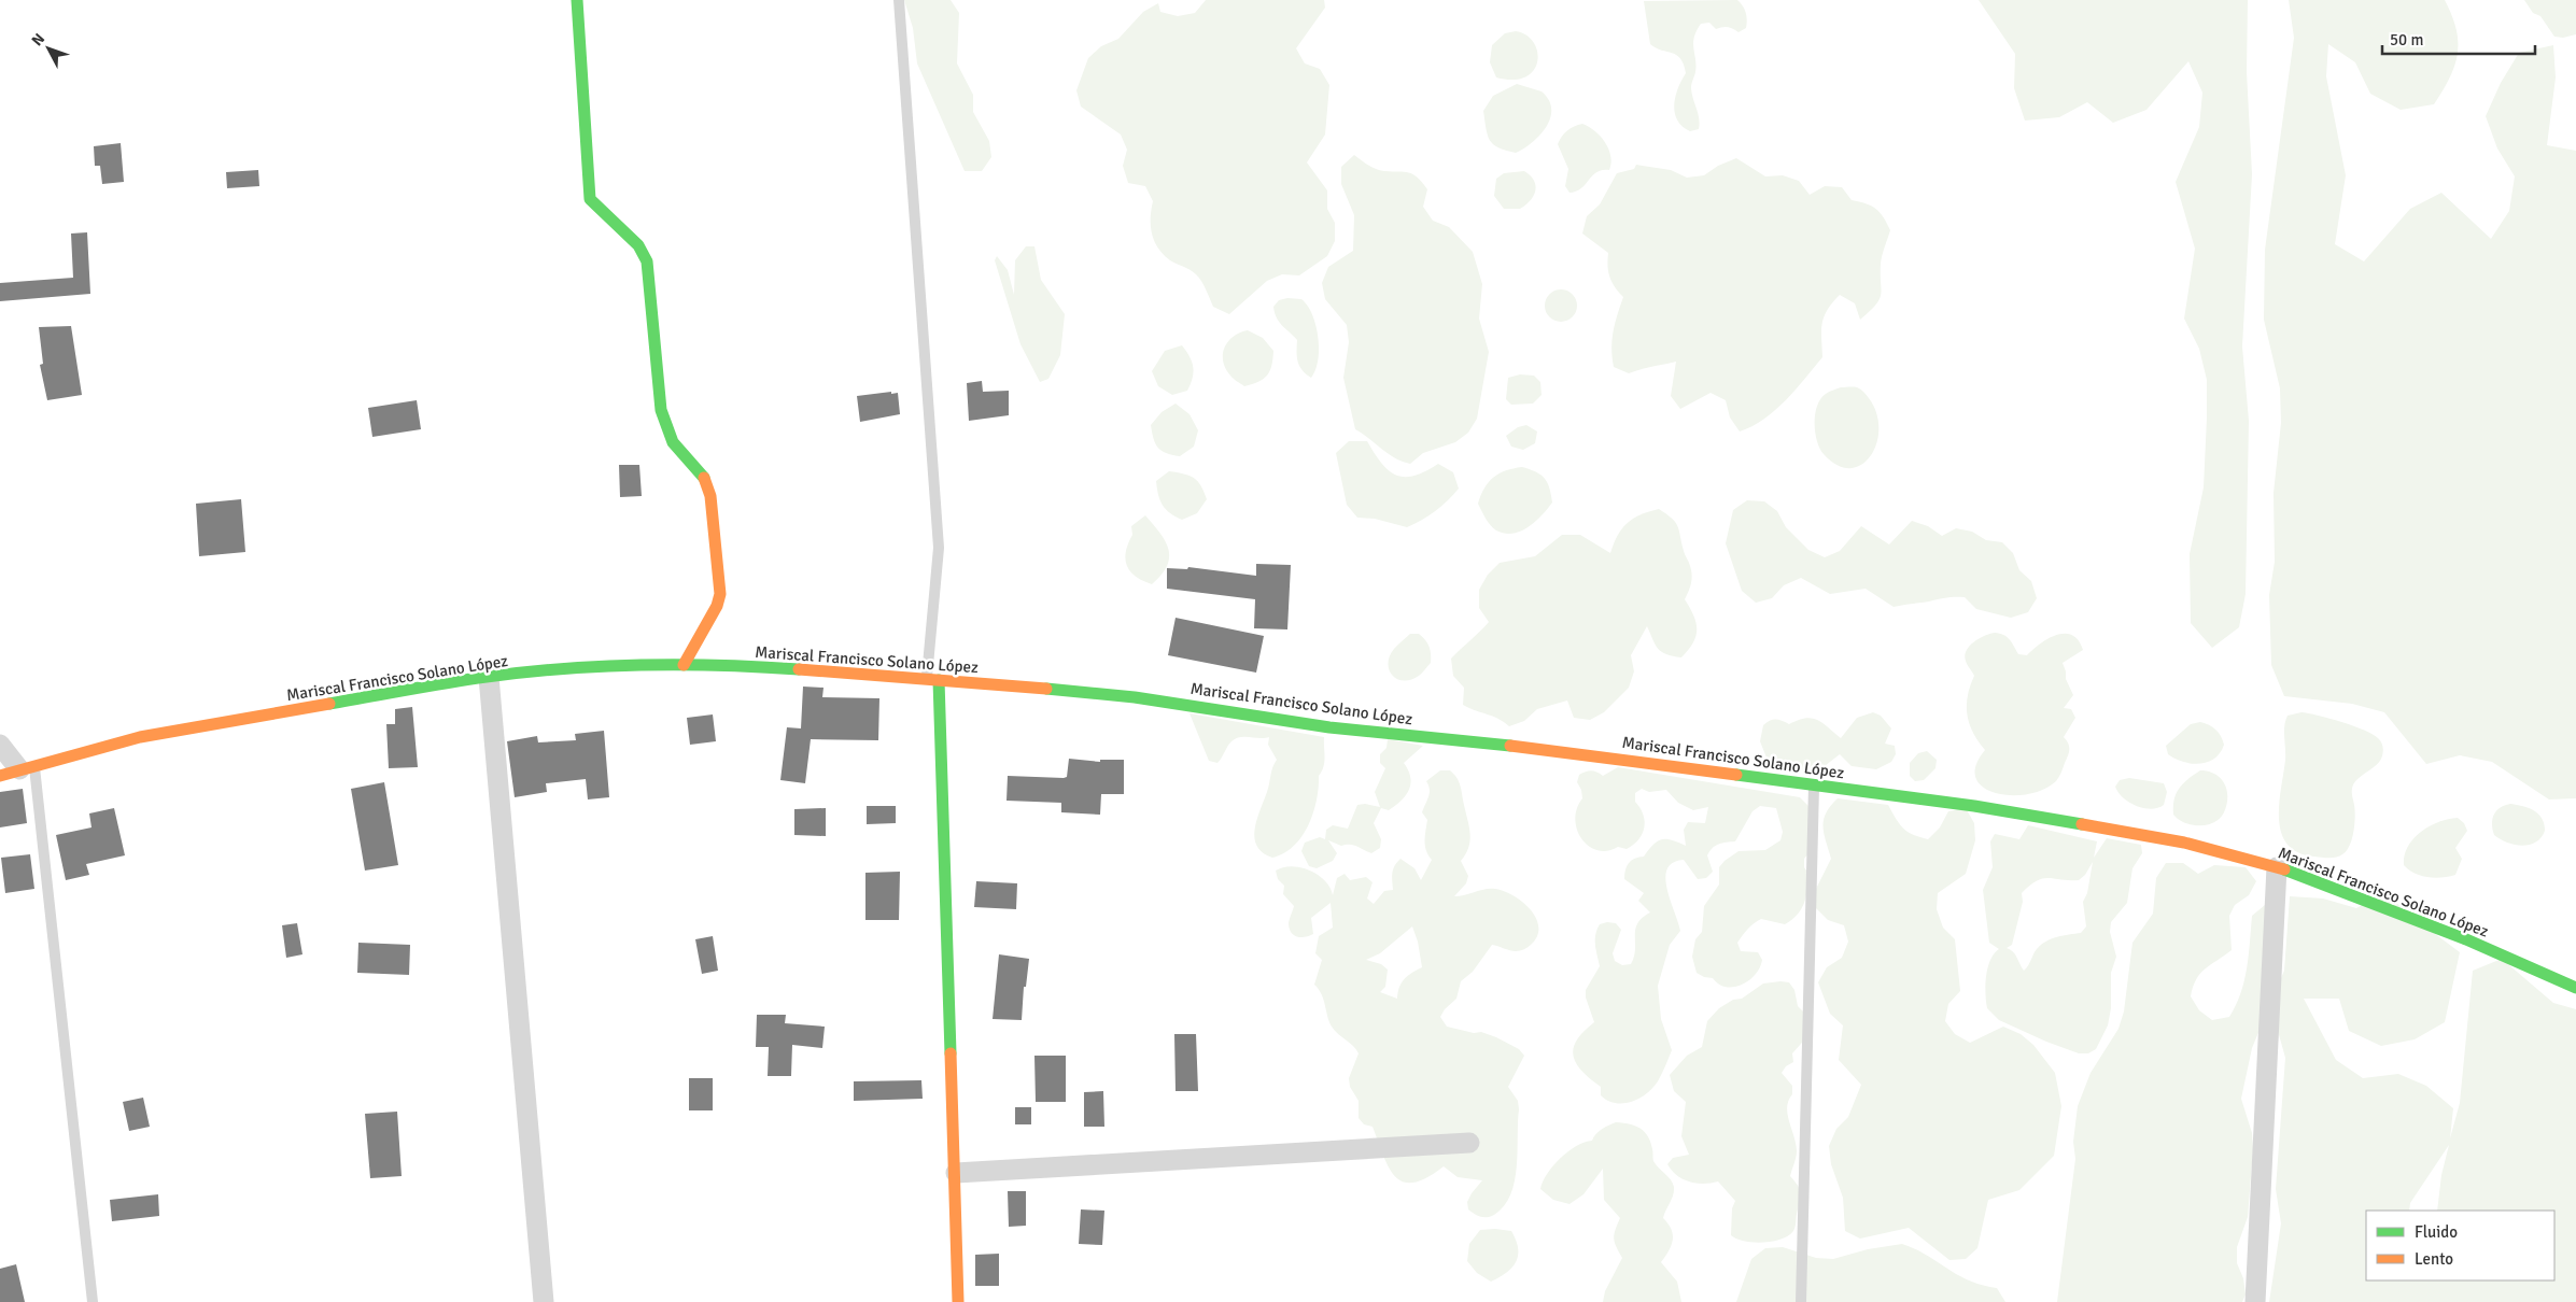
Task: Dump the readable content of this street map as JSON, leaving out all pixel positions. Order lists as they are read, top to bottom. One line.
{"streets":{"street":["Mariscal Francisco Solano López"]},"legend":["Fluido","Lento"],"scale_bar":"50 m","north":"top left"}
